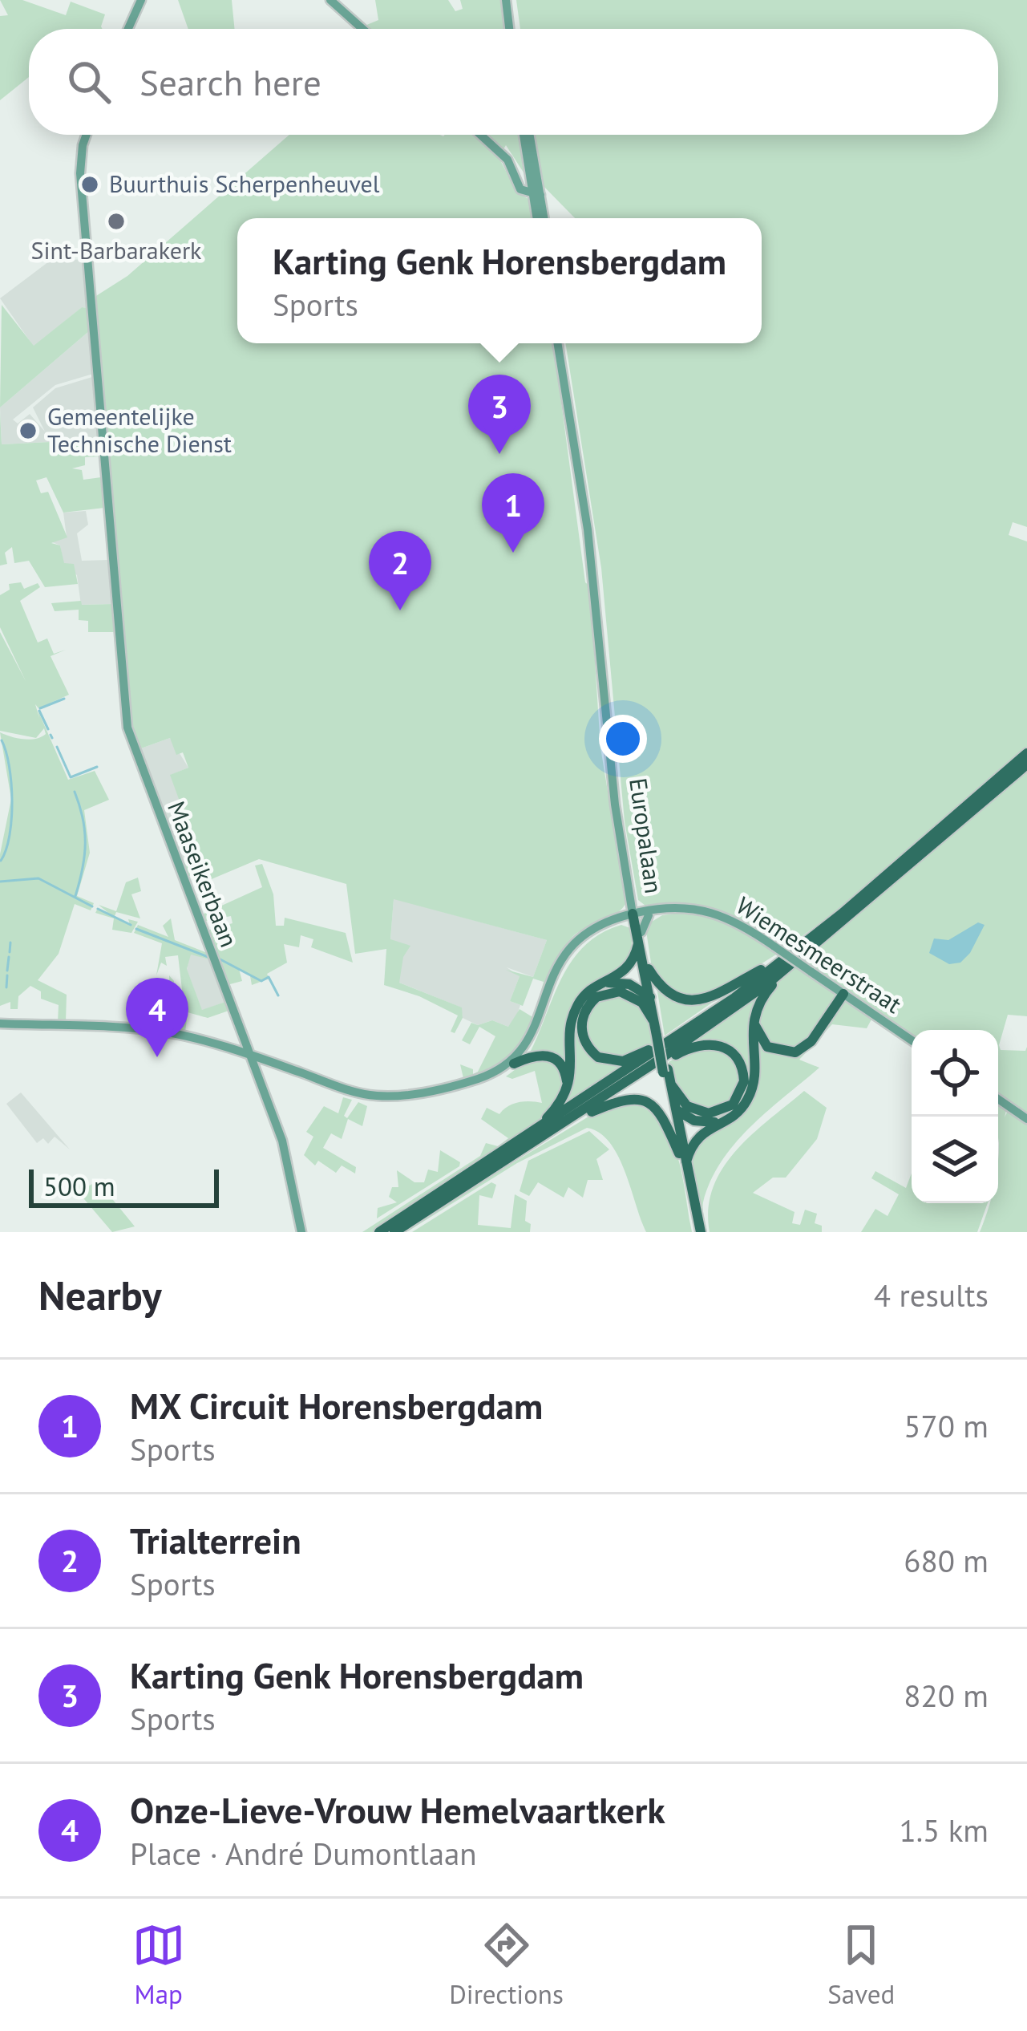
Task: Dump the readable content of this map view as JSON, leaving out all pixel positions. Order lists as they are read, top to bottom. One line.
{"streets":{"highway":["Europalaan"],"main road":["Maaseikerbaan","Wiemesmeerstraat"]},"crossings":[["Europalaan","Wiemesmeerstraat"],["Maaseikerbaan","Wiemesmeerstraat"]],"places":["Buurthuis Scherpenheuvel","Sint-Barbarakerk","Gemeentelijke Technische Dienst"],"scale_bar":"500 m","page":{"search":"Search here","popup":["Karting Genk Horensbergdam","Sports"],"pins":["3","1","2","4"],"scale":"500 m","heading":["Nearby","4 results"],"list":[{"mark":"1","name":"MX Circuit Horensbergdam","note":"Sports","value":"570 m"},{"mark":"2","name":"Trialterrein","note":"Sports","value":"680 m"},{"mark":"3","name":"Karting Genk Horensbergdam","note":"Sports","value":"820 m"},{"mark":"4","name":"Onze-Lieve-Vrouw Hemelvaartkerk","note":"Place · André Dumontlaan","value":"1.5 km"}],"nav":["Map","Directions","Saved"]}}
